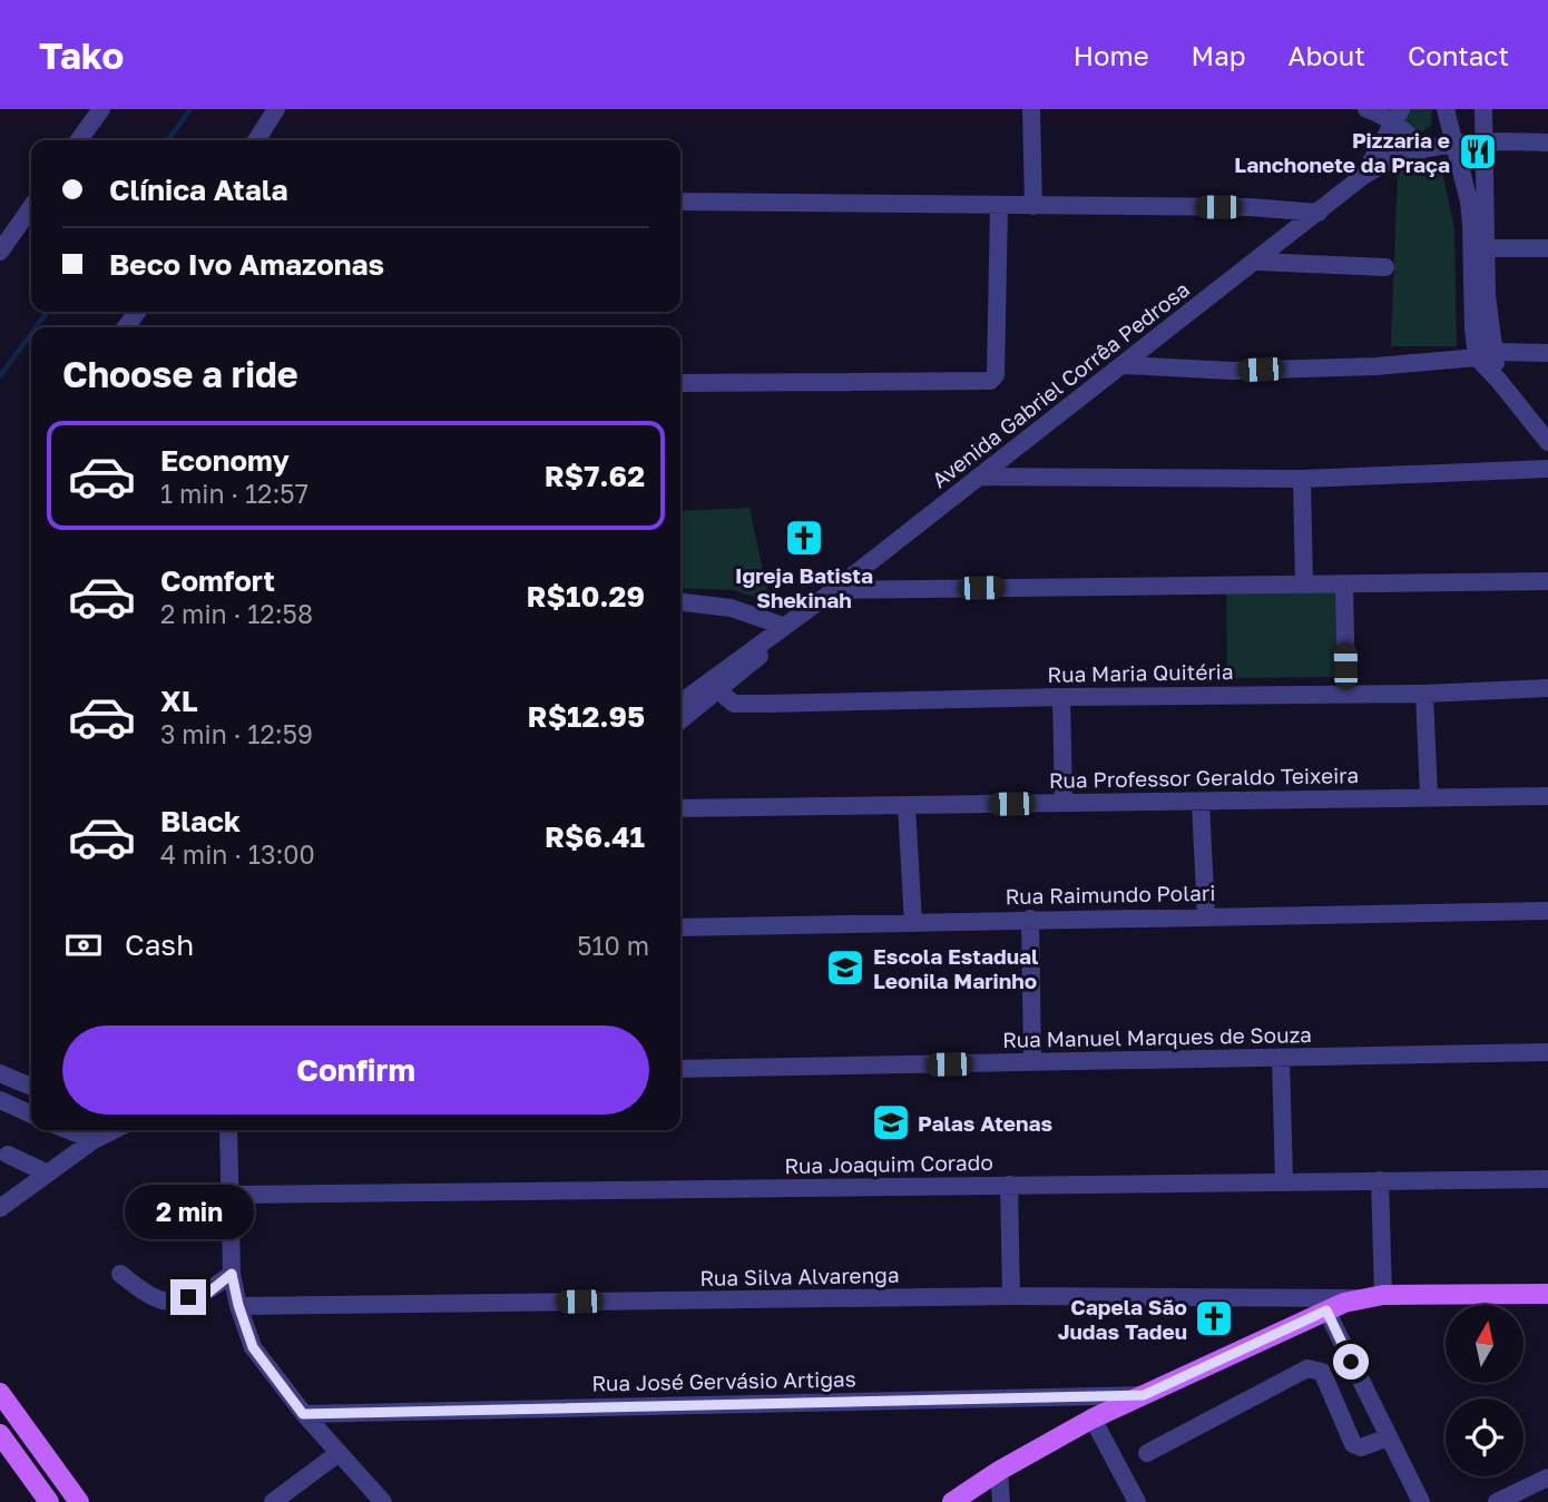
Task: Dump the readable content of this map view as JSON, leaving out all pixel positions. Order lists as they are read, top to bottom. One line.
{"streets":{"street":["Avenida Gabriel Corrêa Pedrosa","Rua Maria Quitéria","Rua Professor Geraldo Teixeira","Rua Raimundo Polari","Rua Manuel Marques de Souza","Rua Joaquim Corado","Rua Silva Alvarenga","Rua José Gervásio Artigas"]},"crossings":[["Avenida Gabriel Corrêa Pedrosa","Rua Maria Quitéria"]],"places":{"restaurant":["Pizzaria e Lanchonete da Praça"],"church":["Igreja Batista Shekinah","Capela São Judas Tadeu"],"school or university":["Escola Estadual Leonila Marinho","Palas Atenas"]},"north":"top","page":{"header":"Tako","nav":["Home","Map","About","Contact"],"banner":["Clínica Atala","Beco Ivo Amazonas"],"heading":"Choose a ride","list":[{"name":"Economy","note":"1 min · 12:57","value":"R$7.62"},{"name":"Comfort","note":"2 min · 12:58","value":"R$10.29"},{"name":"XL","note":"3 min · 12:59","value":"R$12.95"},{"name":"Black","note":"4 min · 13:00","value":"R$6.41"}],"pay":["Cash","510 m"],"buttons":"Confirm","bubble":"2 min"}}
